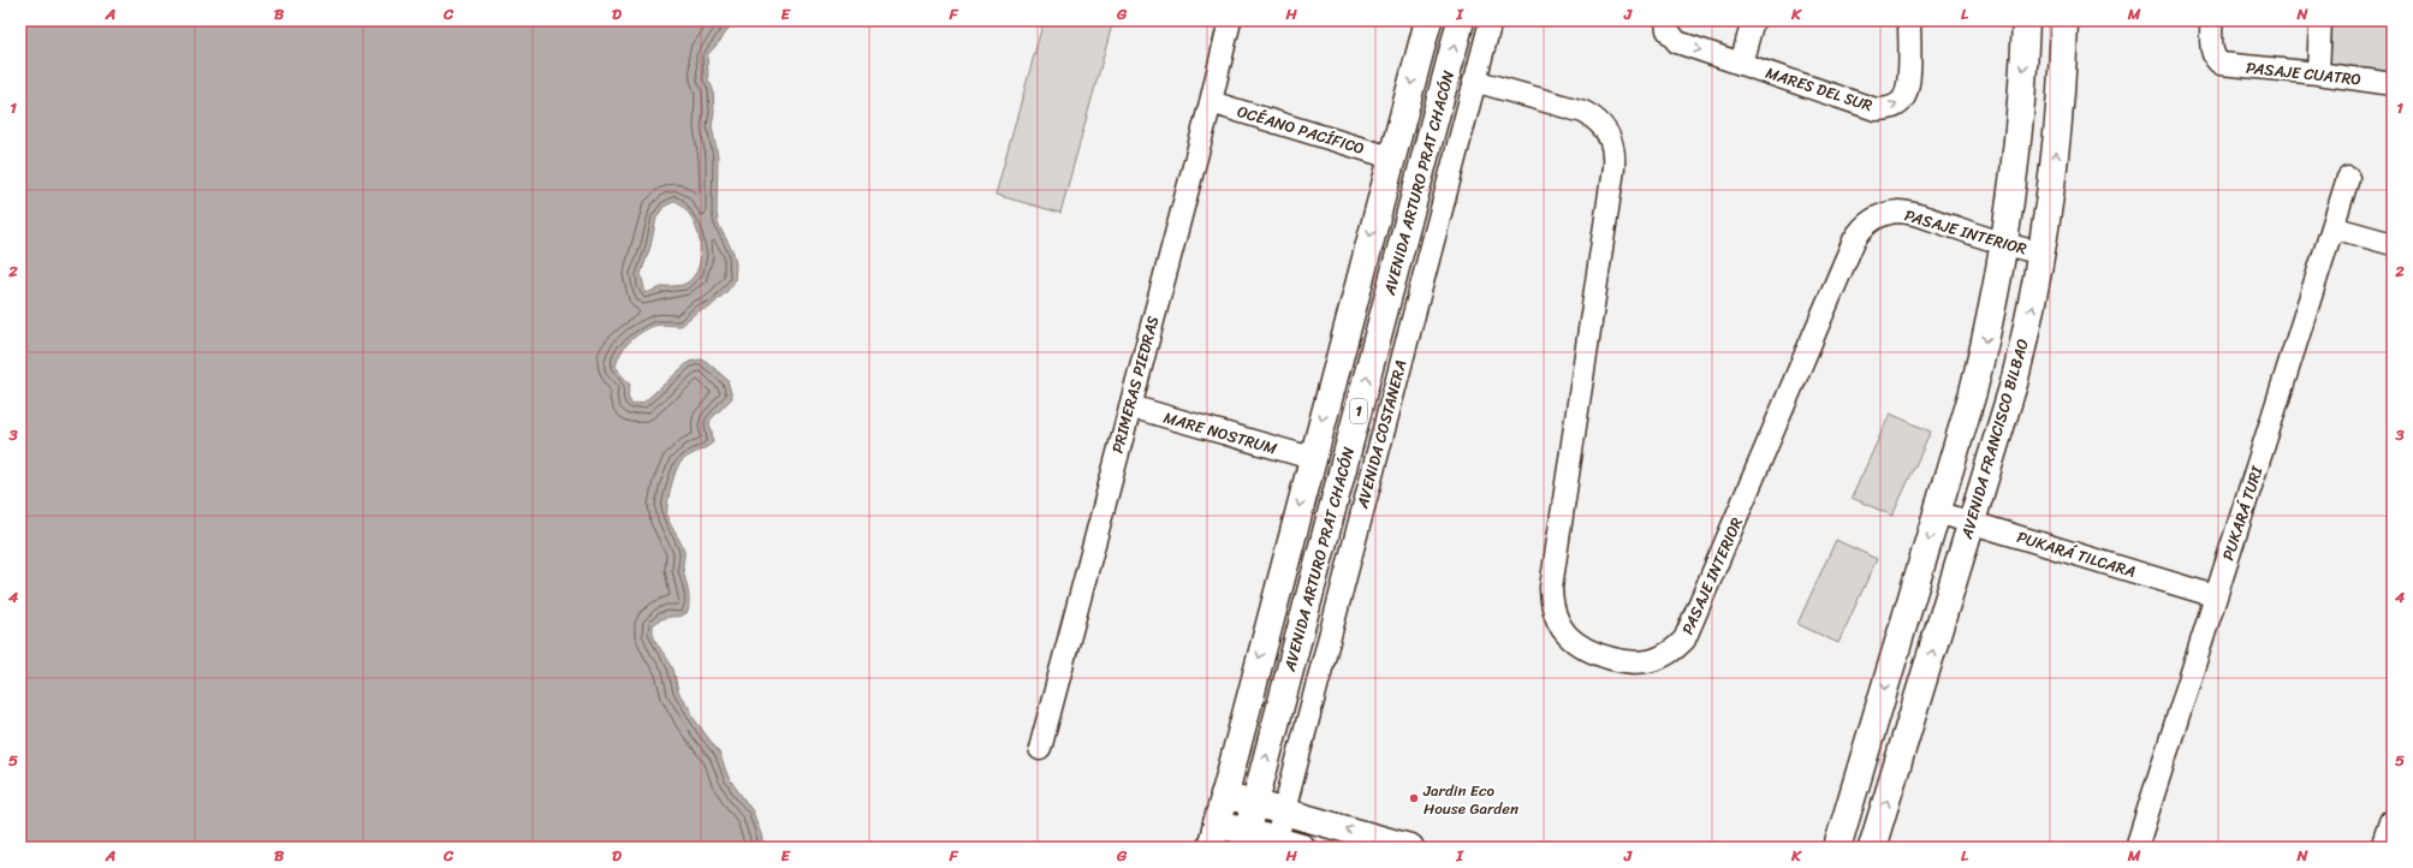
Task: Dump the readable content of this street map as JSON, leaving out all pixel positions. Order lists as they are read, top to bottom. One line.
{"streets":{"main road":["AVENIDA ARTURO PRAT CHACÓN","1","AVENIDA FRANCISCO BILBAO"],"street":["PASAJE CUATRO","MARES DEL SUR","OCÉANO PACÍFICO","PASAJE INTERIOR","PRIMERAS PIEDRAS","MARE NOSTRUM","AVENIDA COSTANERA","PUKARÁ TURI","PUKARÁ TILCARA"]},"crossings":[["OCÉANO PACÍFICO","AVENIDA ARTURO PRAT CHACÓN"],["OCÉANO PACÍFICO","PRIMERAS PIEDRAS"],["AVENIDA ARTURO PRAT CHACÓN","MARE NOSTRUM"],["PASAJE INTERIOR","AVENIDA COSTANERA"],["PASAJE INTERIOR","AVENIDA FRANCISCO BILBAO"],["PRIMERAS PIEDRAS","MARE NOSTRUM"],["AVENIDA FRANCISCO BILBAO","PUKARÁ TILCARA"],["PUKARÁ TURI","PUKARÁ TILCARA"]],"places":["Jardin Eco House Garden"],"grid":{"columns":["A","B","C","D","E","F","G","H","I","J","K","L","M","N"],"rows":["1","2","3","4","5"]}}
